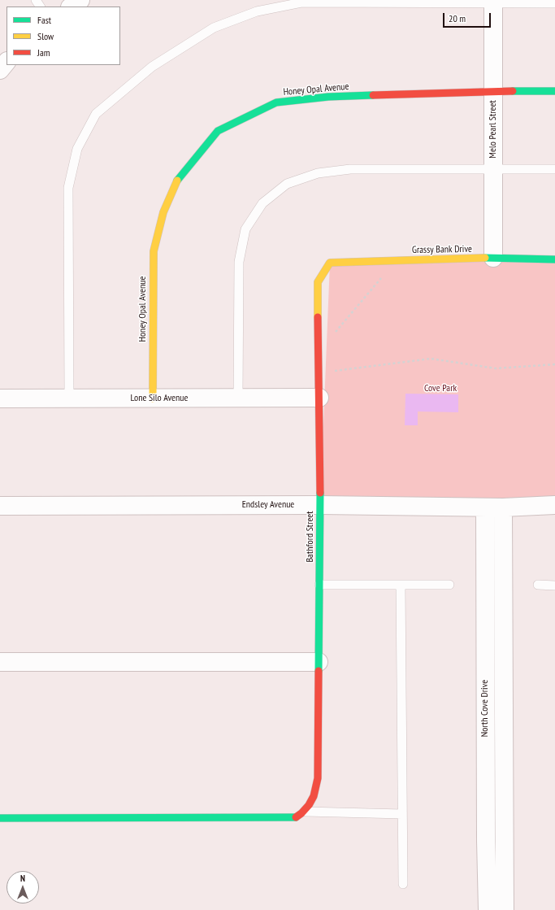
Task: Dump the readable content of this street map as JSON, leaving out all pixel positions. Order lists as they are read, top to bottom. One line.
{"streets":{"street":["Honey Opal Avenue","Melo Pearl Street","Grassy Bank Drive","Lone Silo Avenue","Endsley Avenue","Bathford Street","North Cove Drive"]},"crossings":[["Honey Opal Avenue","Melo Pearl Street"],["Honey Opal Avenue","Lone Silo Avenue"],["Melo Pearl Street","Grassy Bank Drive"],["Grassy Bank Drive","Bathford Street"],["Lone Silo Avenue","Bathford Street"],["Endsley Avenue","Bathford Street"],["Endsley Avenue","North Cove Drive"]],"parks":["Cove Park"],"legend":["Fast","Slow","Jam"],"scale_bar":"20 m","north":"top"}
